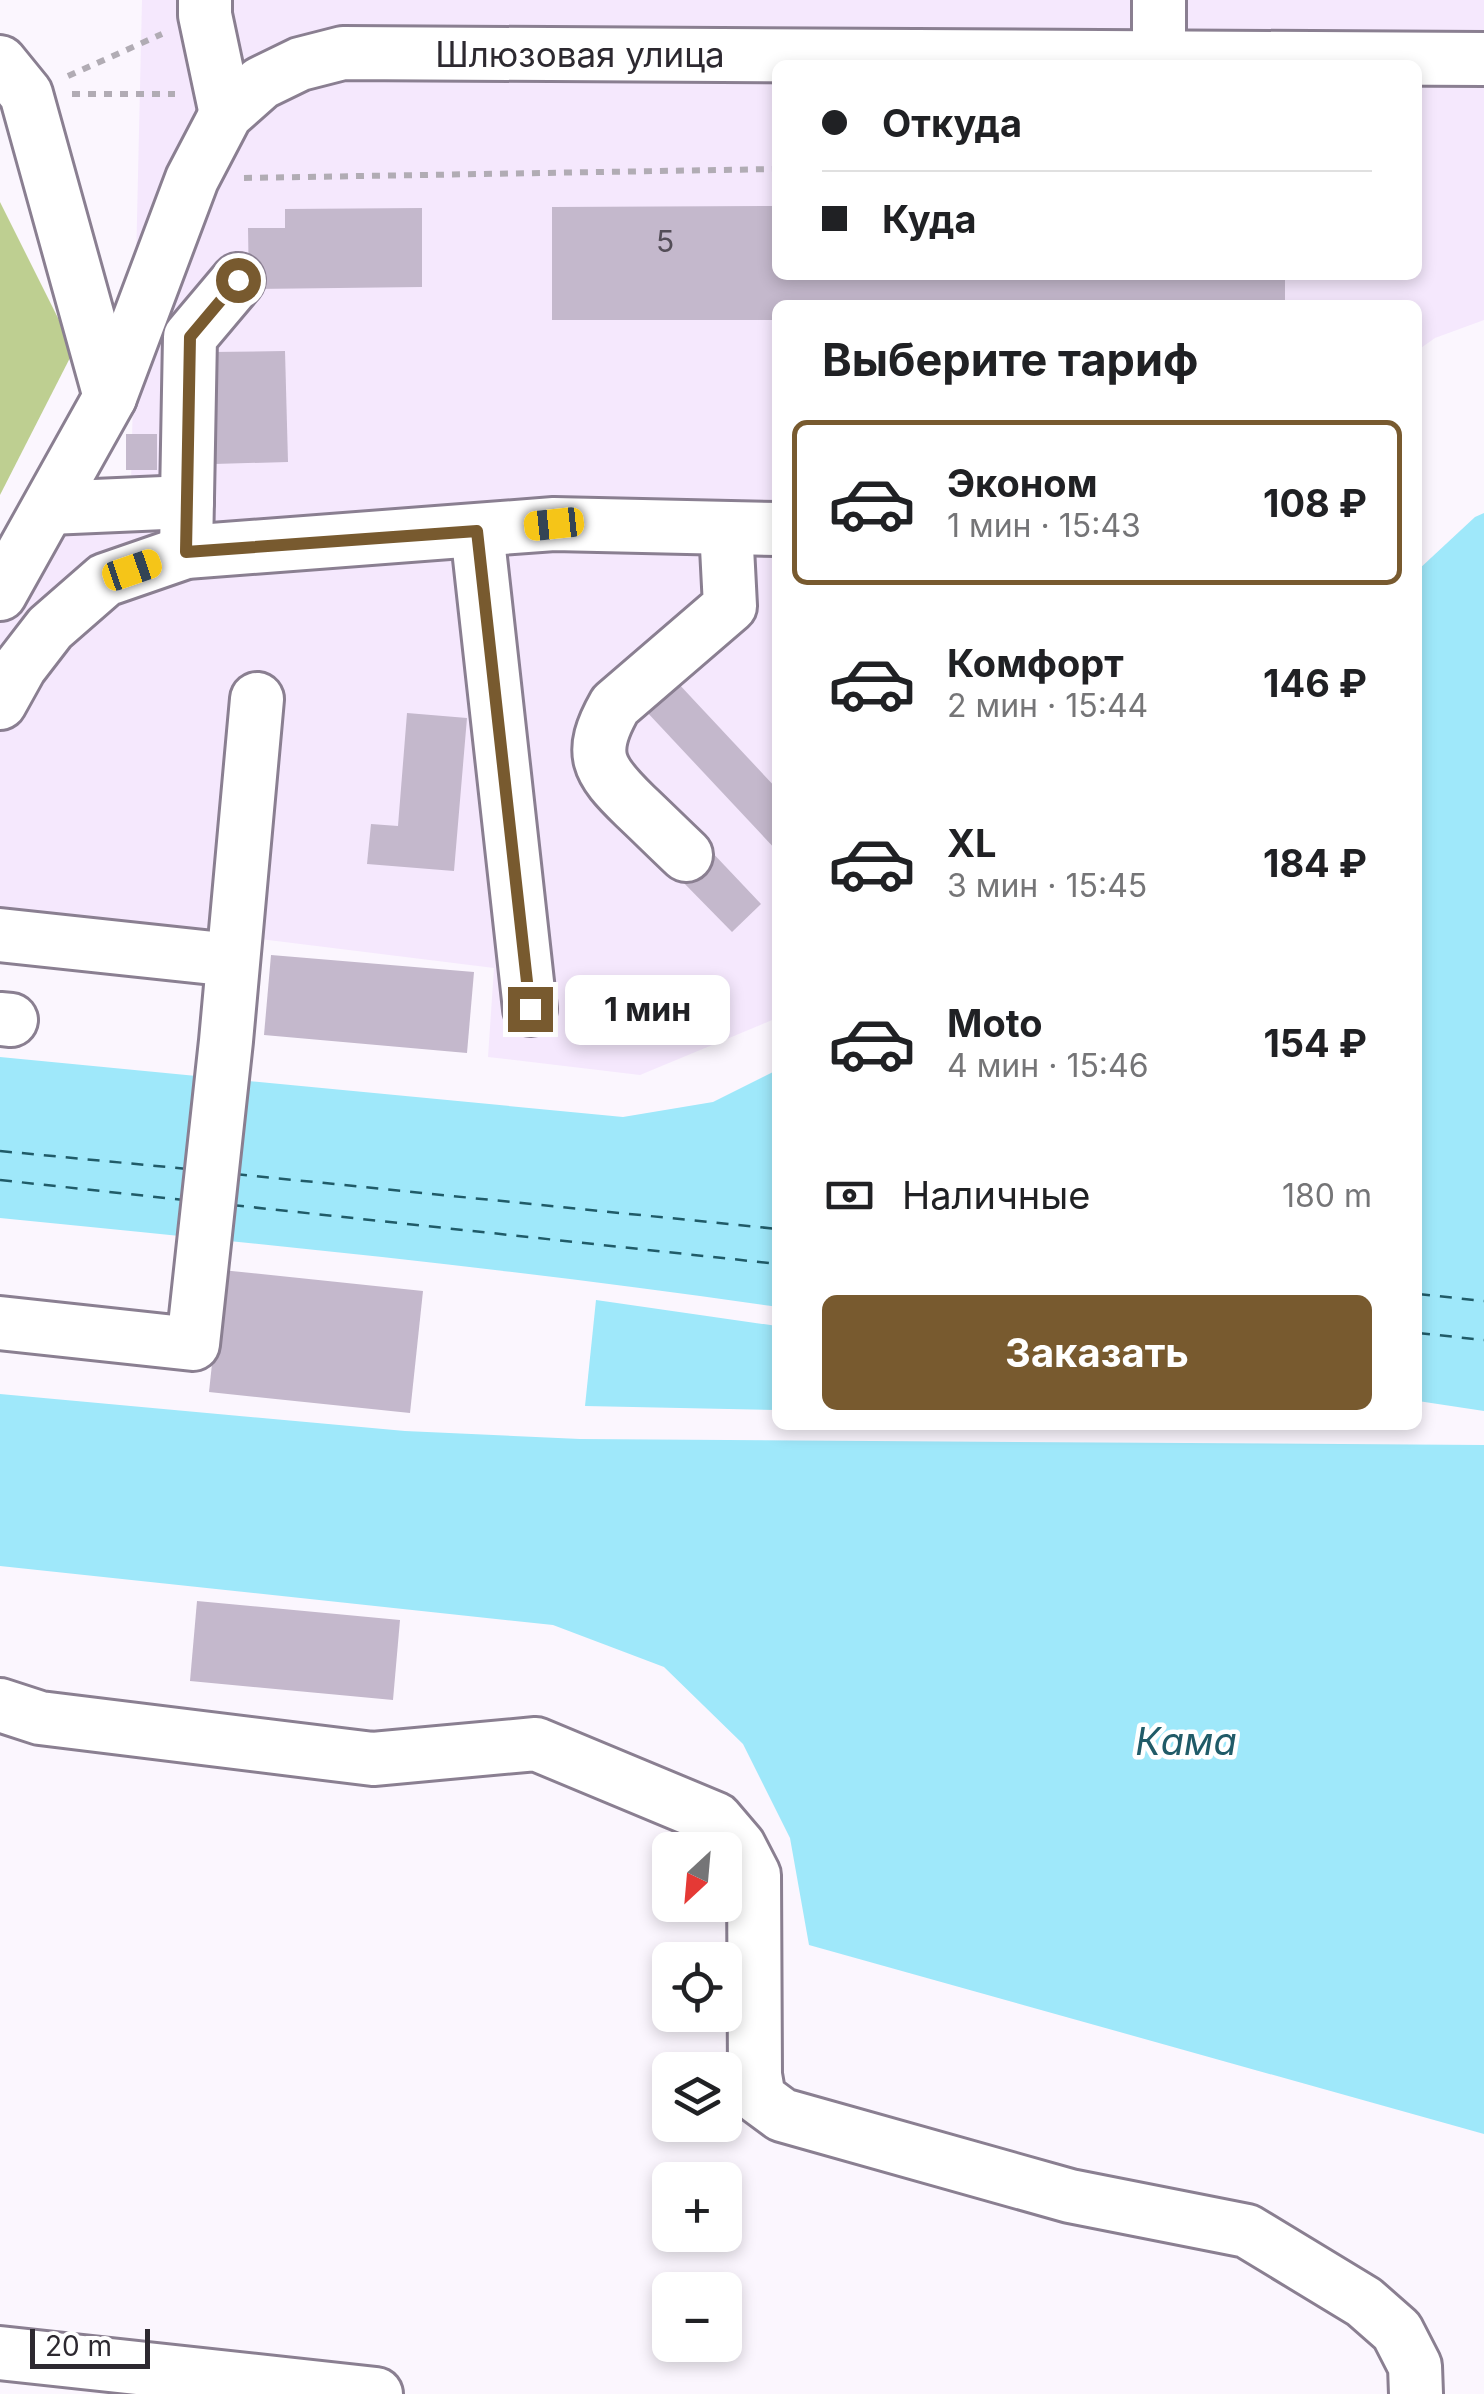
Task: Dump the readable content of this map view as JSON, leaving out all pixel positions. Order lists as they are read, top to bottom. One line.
{"streets":{"street":["Шлюзовая улица"]},"water":["Кама"],"house_numbers":["5"],"scale_bar":"20 m","north":"bottom left","page":{"banner":["Откуда","Куда"],"heading":"Выберите тариф","list":[{"name":"Эконом","note":"1 мин · 15:43","value":"108 ₽"},{"name":"Комфорт","note":"2 мин · 15:44","value":"146 ₽"},{"name":"XL","note":"3 мин · 15:45","value":"184 ₽"},{"name":"Moto","note":"4 мин · 15:46","value":"154 ₽"}],"bubble":"1 мин","pay":["Наличные","180 m"],"buttons":"Заказать","map_buttons":["+","−"],"scale":"20 m"}}
